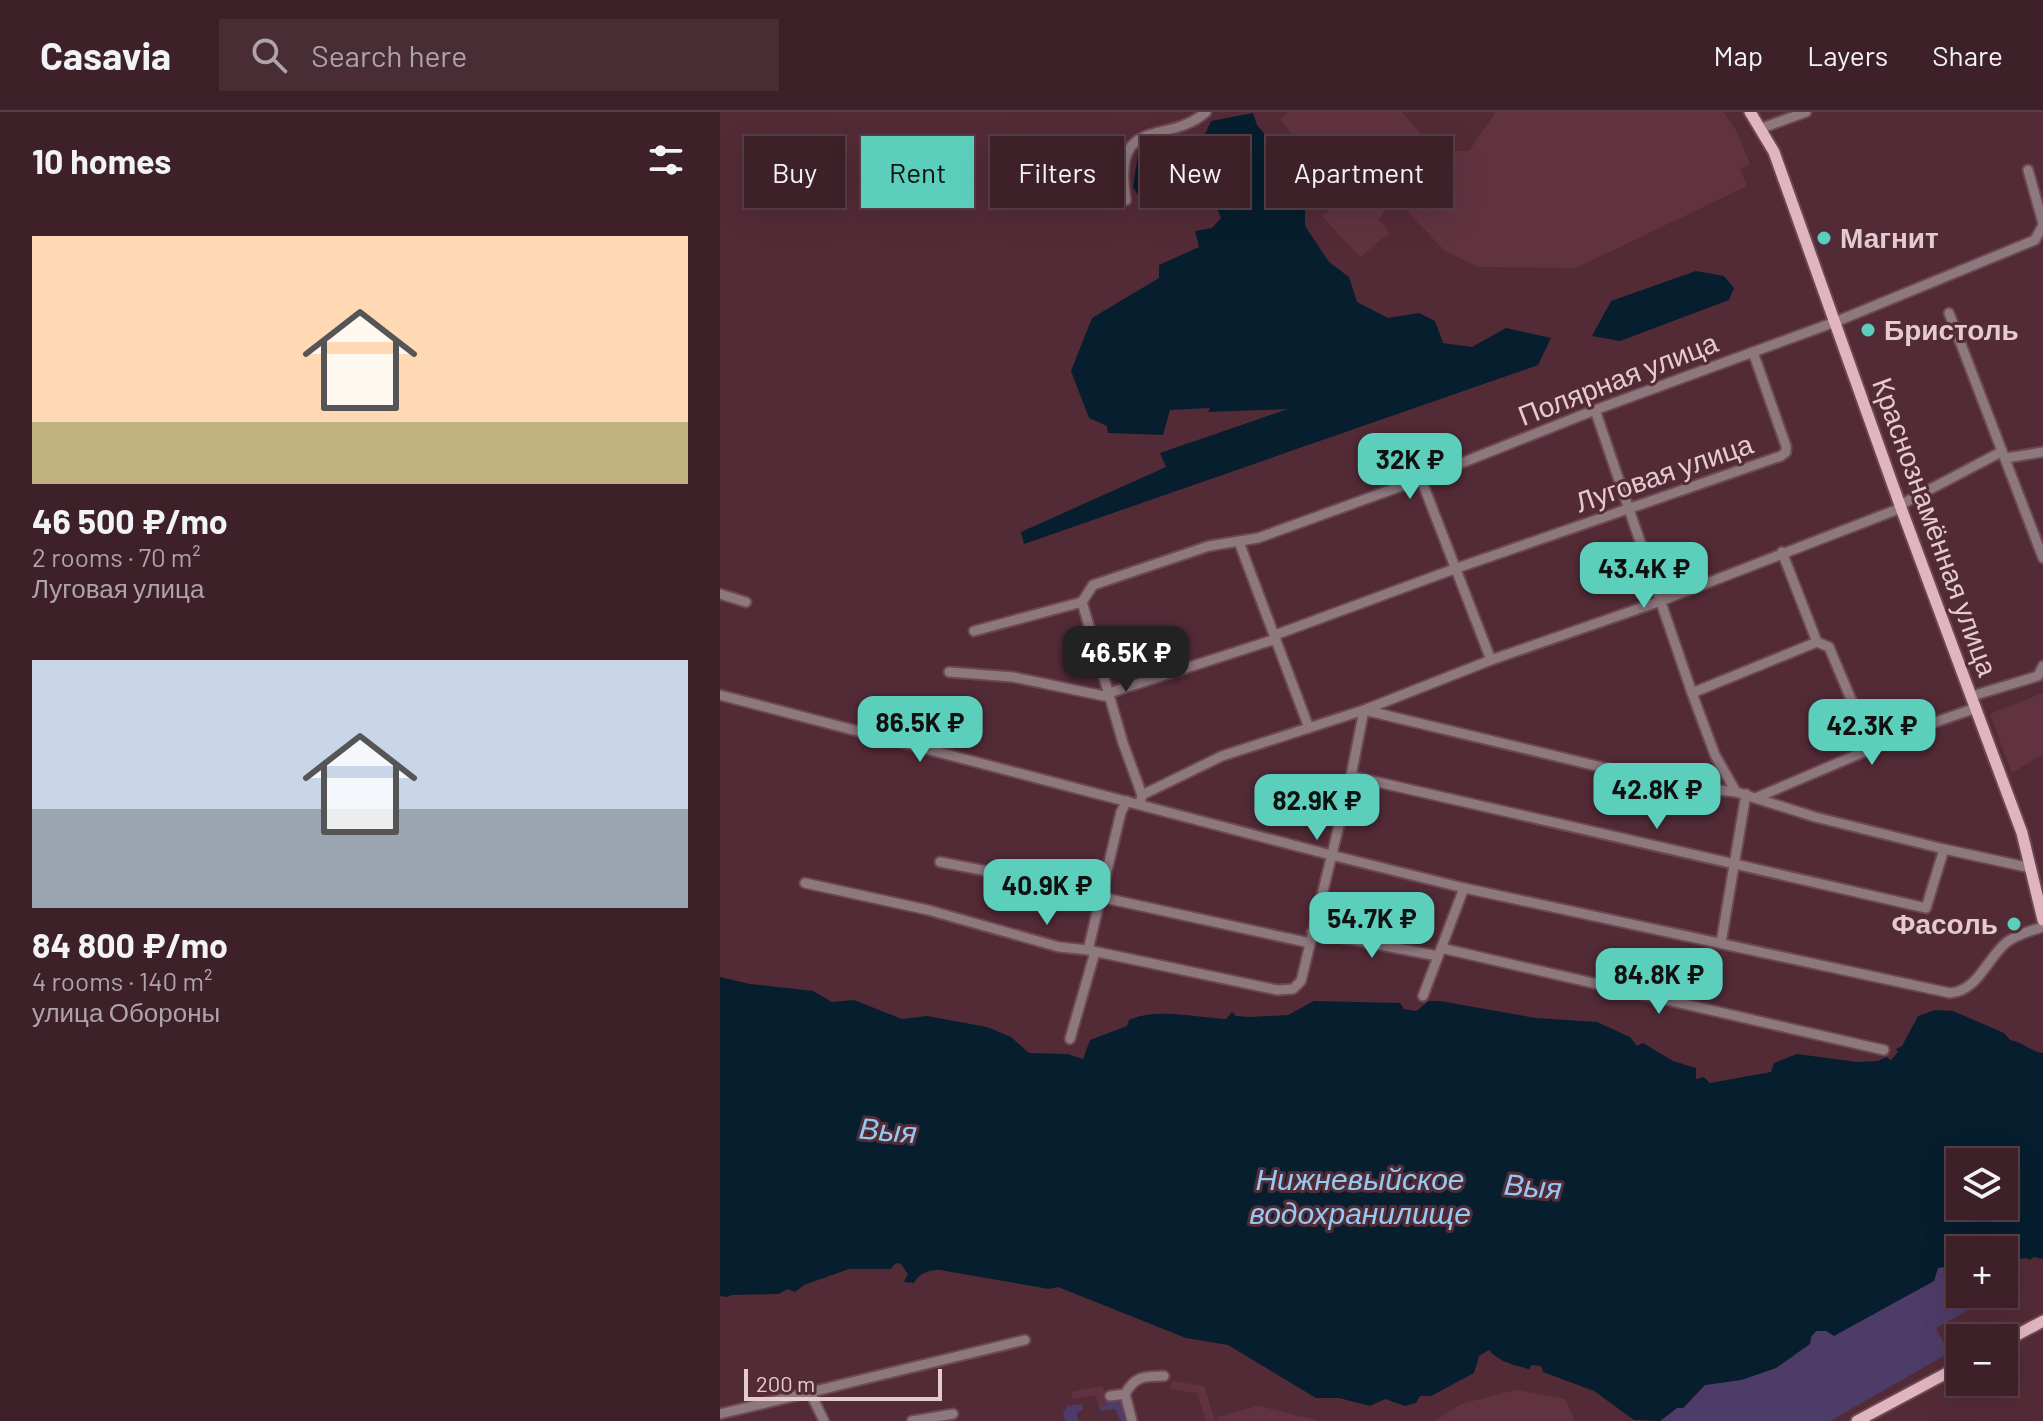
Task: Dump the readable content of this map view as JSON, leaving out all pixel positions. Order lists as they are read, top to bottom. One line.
{"streets":{"main road":["Краснознамённая улица"],"street":["Полярная улица","Луговая улица"]},"crossings":[["Полярная улица","Луговая улица"],["Полярная улица","Краснознамённая улица"]],"water":["Выя","Нижневыйское водохранилище"],"places":["Магнит","Бристоль","Фасоль"],"scale_bar":"200 m","page":{"header":"Casavia","search":"Search here","nav":["Map","Layers","Share"],"heading":"10 homes","chip":["Buy","Rent","Filters","New","Apartment"],"list":[{"name":"46 500 ₽/mo","note":"2 rooms · 70 m² · Луговая улица"},{"name":"84 800 ₽/mo","note":"4 rooms · 140 m² · улица Обороны"}],"price":["32K ₽","43.4K ₽","46.5K ₽","86.5K ₽","42.3K ₽","42.8K ₽","82.9K ₽","40.9K ₽","54.7K ₽","84.8K ₽"],"map_buttons":["+","−"],"scale":"200 m"}}
